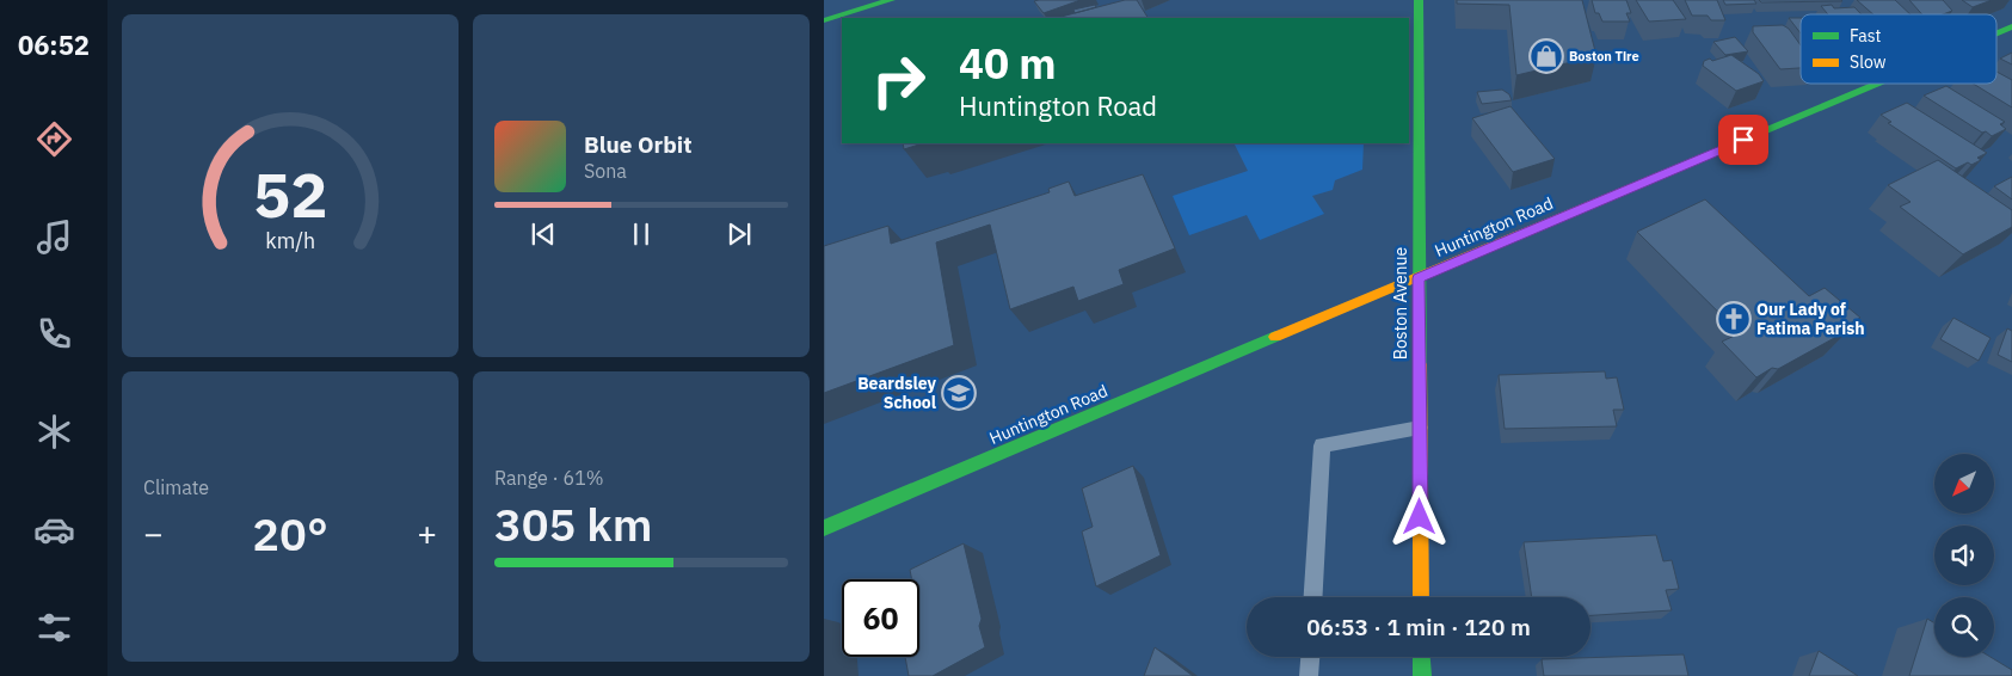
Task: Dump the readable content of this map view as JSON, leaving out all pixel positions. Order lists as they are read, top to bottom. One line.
{"streets":{"main road":["Huntington Road","Boston Avenue"]},"crossings":[["Huntington Road","Boston Avenue"]],"places":{"shop":["Boston Tire"],"church":["Our Lady of Fatima Parish"],"school or university":["Beardsley School"]},"legend":["Fast","Slow"],"north":"bottom left","page":{"tabs":"06:52","turn":["40 m","Huntington Road"],"song":["Blue Orbit","Sona"],"tile":["Climate",["Range · 61%","305 km"]],"heat":["−","20°","+"],"limit":"60","trip":"06:53 · 1 min · 120 m","gauge":["52","km/h"]}}
